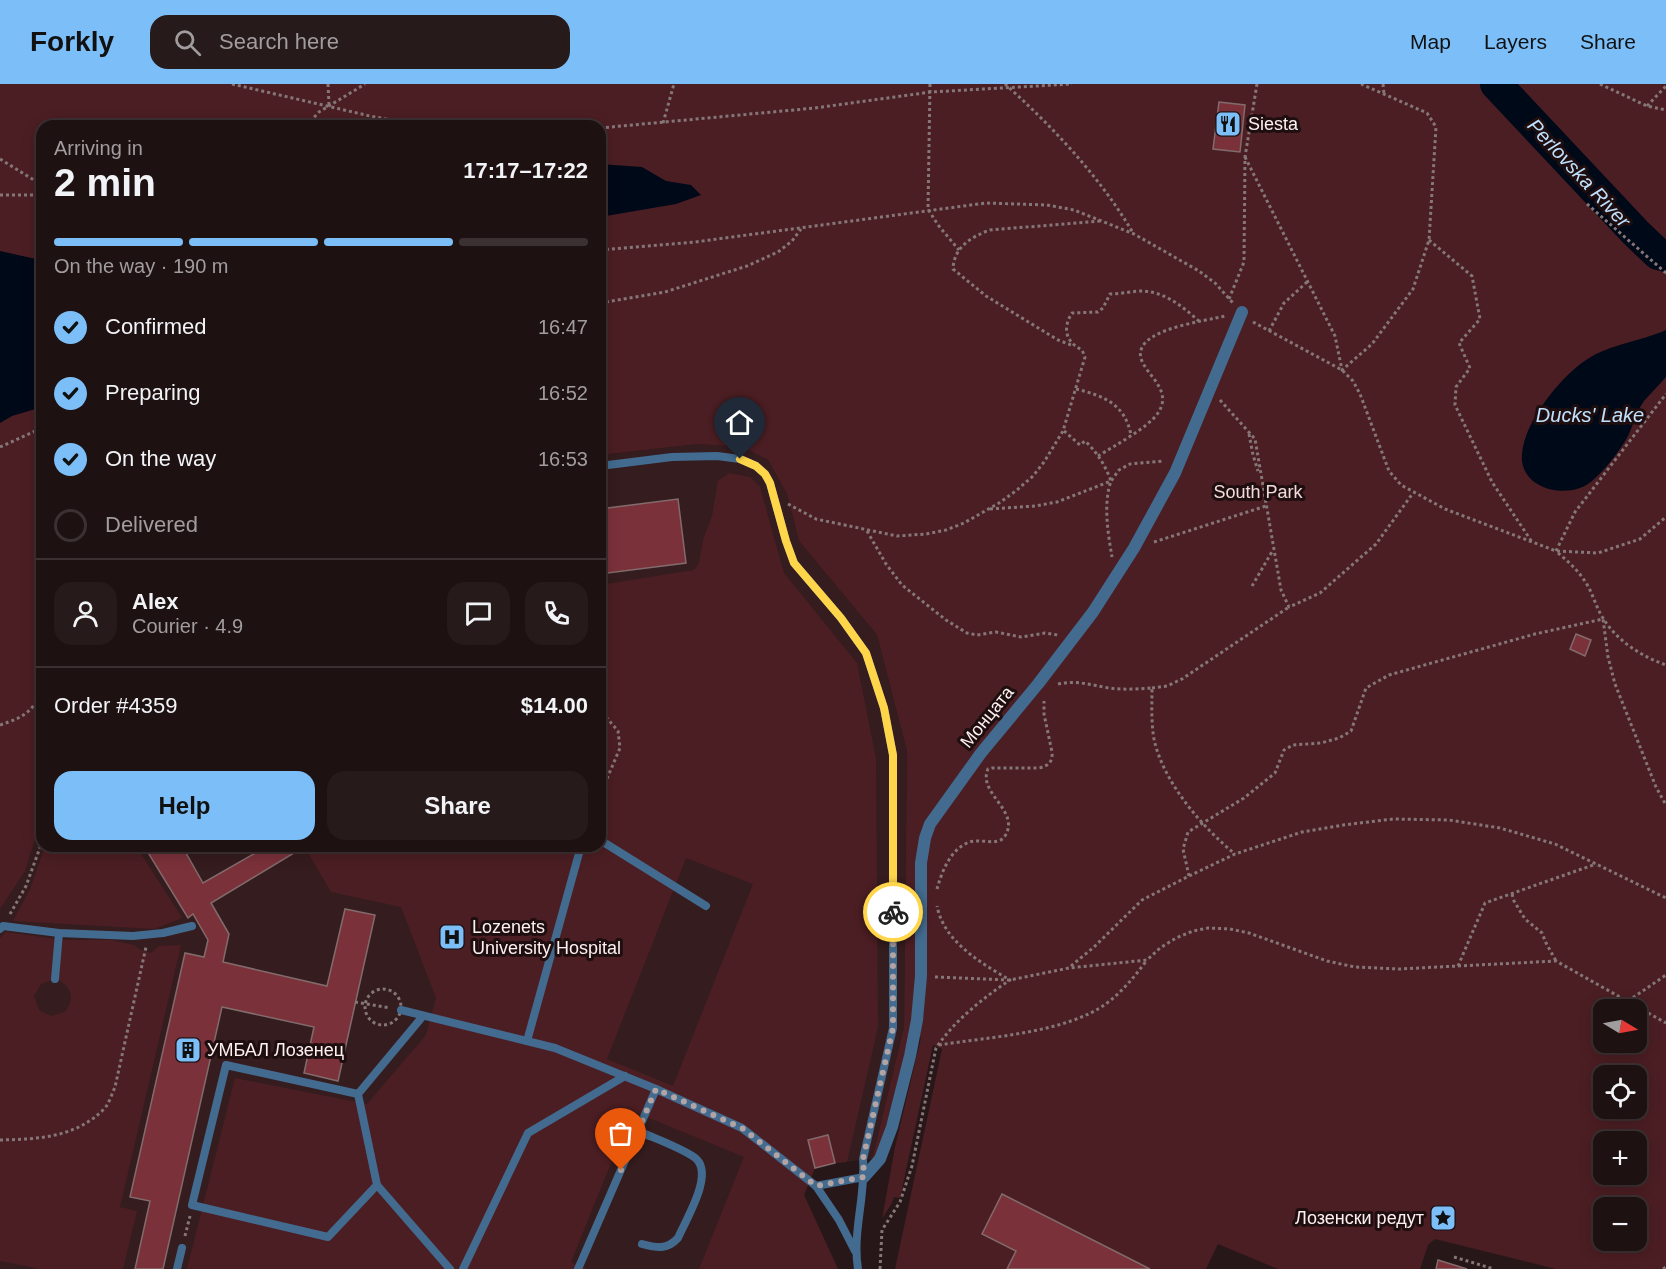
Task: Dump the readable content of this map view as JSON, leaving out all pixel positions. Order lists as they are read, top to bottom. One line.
{"streets":{"street":["Монцата"]},"water":["Perlovska River","Ducks' Lake"],"parks":["South Park"],"places":{"restaurant":["Siesta"],"hospital":["Lozenets University Hospital"],"building":["УМБАЛ Лозенец"],"place":["Лозенски редут"]},"north":"right","page":{"header":"Forkly","search":"Search here","nav":["Map","Layers","Share"],"heading":["2 min","Arriving in","17:17–17:22"],"panel":["Alex","Courier · 4.9","Order #4359","$14.00"],"bar":"On the way · 190 m","list":[["Confirmed","16:47"],["Preparing","16:52"],["On the way","16:53"],"Delivered"],"buttons":["Help","Share"],"map_buttons":["+","−"]}}
